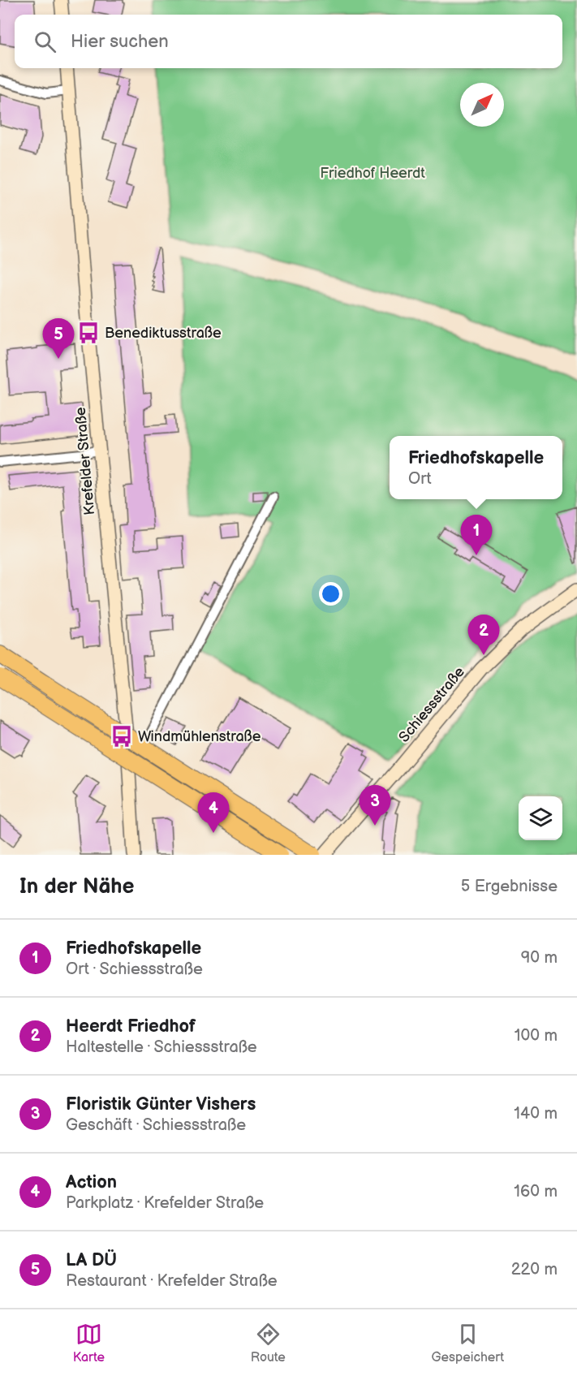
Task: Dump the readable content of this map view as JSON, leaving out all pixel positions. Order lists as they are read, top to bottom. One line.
{"streets":{"main road":["Krefelder Straße","Schiessstraße"]},"parks":["Friedhof Heerdt"],"places":{"bus stop":["Benediktusstraße","Windmühlenstraße"]},"north":"top right","page":{"search":"Hier suchen","pins":["5","1","2","3","4"],"popup":["Friedhofskapelle","Ort"],"heading":["In der Nähe","5 Ergebnisse"],"list":[{"mark":"1","name":"Friedhofskapelle","note":"Ort · Schiessstraße","value":"90 m"},{"mark":"2","name":"Heerdt Friedhof","note":"Haltestelle · Schiessstraße","value":"100 m"},{"mark":"3","name":"Floristik Günter Vishers","note":"Geschäft · Schiessstraße","value":"140 m"},{"mark":"4","name":"Action","note":"Parkplatz · Krefelder Straße","value":"160 m"},{"mark":"5","name":"LA DÜ","note":"Restaurant · Krefelder Straße","value":"220 m"}],"nav":["Karte","Route","Gespeichert"]}}
